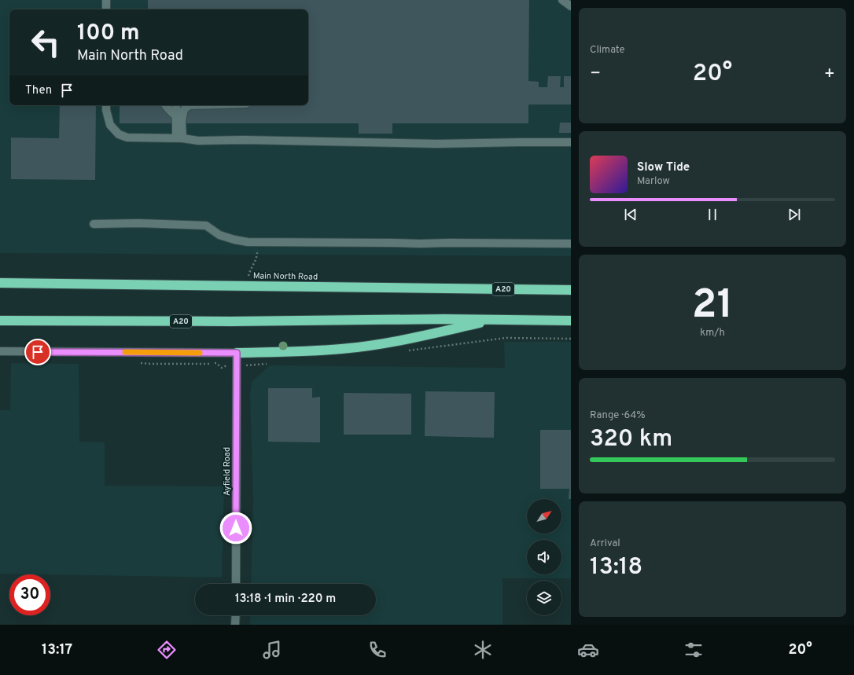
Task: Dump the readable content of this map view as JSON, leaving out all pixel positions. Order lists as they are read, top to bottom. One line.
{"streets":{"highway":["Main North Road","A20"],"street":["Ayfield Road"]},"north":"top right","page":{"tile":["Climate",["21","km/h"],["Range · 64%","320 km"],["Arrival","13:18"]],"turn":["100 m","Main North Road"],"heat":["−","20°","+"],"then":"Then","song":["Slow Tide","Marlow"],"limit":"30","trip":"13:18 · 1 min · 220 m","tabs":["13:17","20°"]}}
